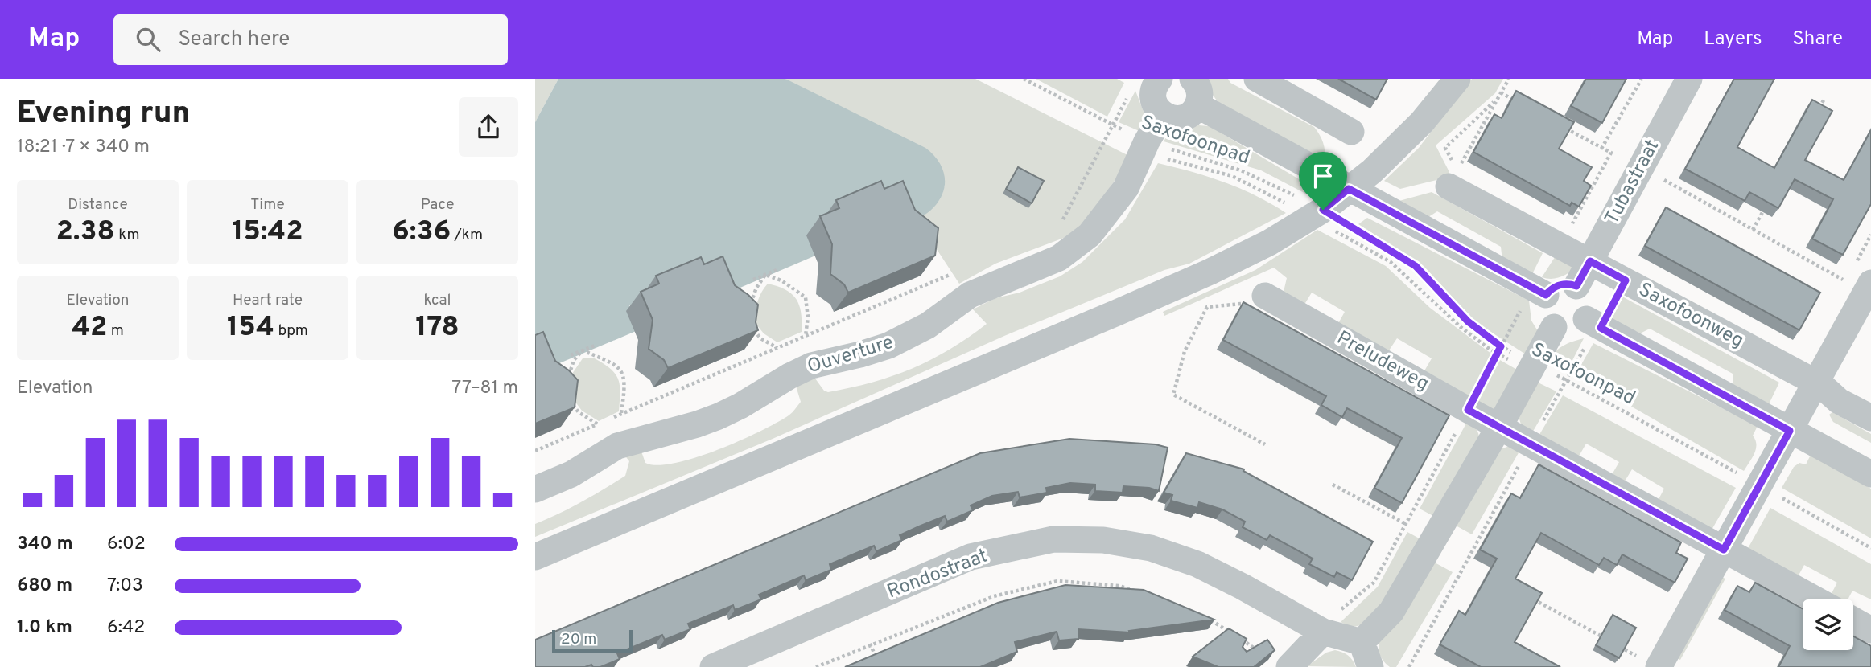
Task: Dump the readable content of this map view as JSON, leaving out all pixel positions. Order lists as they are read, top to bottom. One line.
{"streets":{"street":["Tubastraat","Saxofoonweg","Ouverture","Preludeweg","Rondostraat"],"path":["Saxofoonpad"]},"crossings":[["Saxofoonpad","Ouverture"],["Tubastraat","Saxofoonweg"]],"scale_bar":"20 m","page":{"header":"Map","search":"Search here","nav":["Map","Layers","Share"],"heading":["Evening run","18:21 · 7 × 340 m"],"stats":[["Distance","2.38 km"],["Time","15:42"],["Pace","6:36 /km"],["Elevation","42 m"],["Heart rate","154 bpm"],["kcal","178"]],"chart":["Elevation","77–81 m"],"list":[{"name":"340 m","note":"6:02"},{"name":"680 m","note":"7:03"},{"name":"1.0 km","note":"6:42"}],"scale":"20 m"}}
